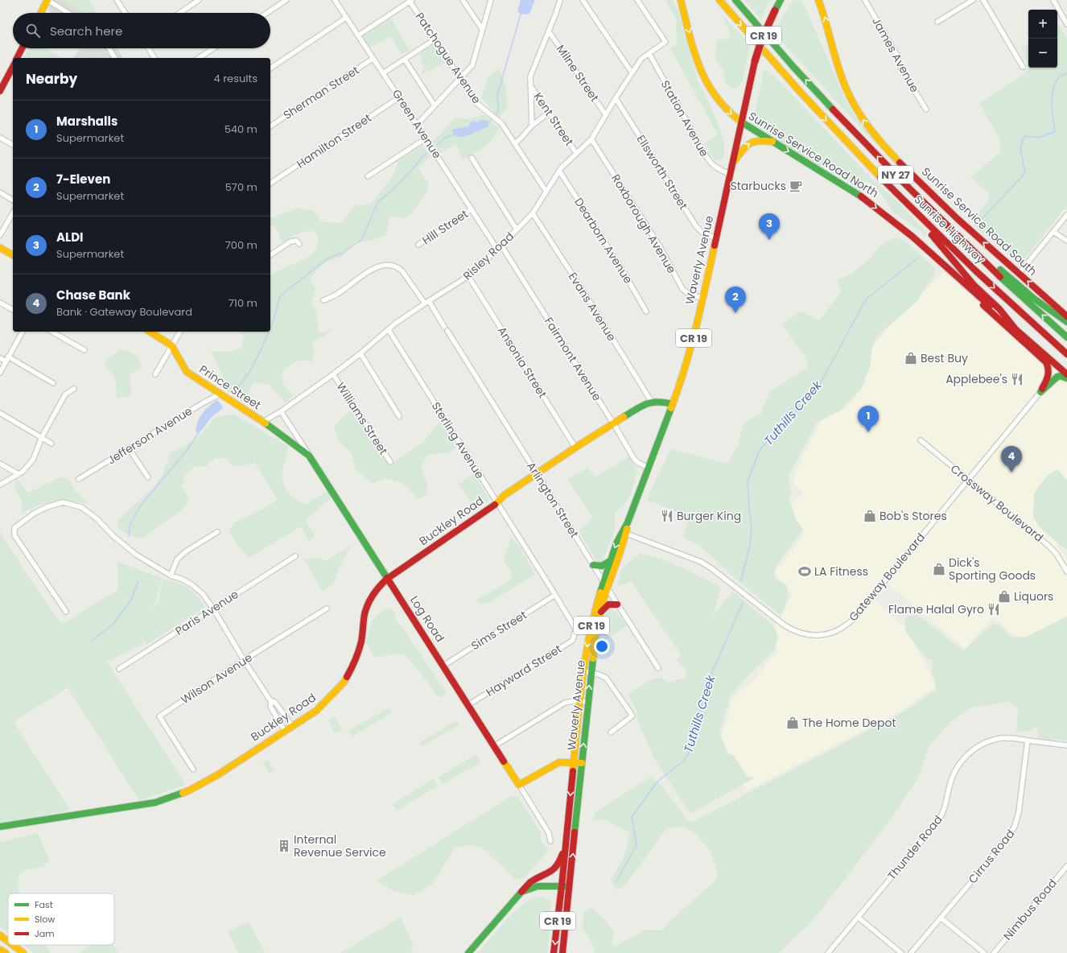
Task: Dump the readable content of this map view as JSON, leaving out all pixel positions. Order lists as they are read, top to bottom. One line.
{"streets":{"main road":["CR 19","Sunrise Service Road North","NY 27","Sunrise Service Road South","Sunrise Highway","Waverly Avenue","Prince Street","Buckley Road","Log Road"],"street":["James Avenue","Patchogue Avenue","Milne Street","Sherman Street","Station Avenue","Kent Street","Green Avenue","Hamilton Street","Ellsworth Street","Roxborough Avenue","Hill Street","Dearborn Avenue","Risley Road","Evans Avenue","Fairmont Avenue","Ansonia Street","Williams Street","Jefferson Avenue","Sterling Avenue","Arlington Street","Crossway Boulevard","Gateway Boulevard","Paris Avenue","Sims Street","Hayward Street","Wilson Avenue","Thunder Road","Cirrus Road","Nimbus Road"]},"crossings":[["CR 19","Waverly Avenue"],["Patchogue Avenue","Risley Road"],["Milne Street","Risley Road"],["Sherman Street","Green Avenue"],["Station Avenue","Risley Road"],["Station Avenue","Waverly Avenue"],["Kent Street","Risley Road"],["Green Avenue","Hamilton Street"],["Green Avenue","Hill Street"],["Green Avenue","Risley Road"],["Sunrise Service Road North","Waverly Avenue"],["Ellsworth Street","Risley Road"],["Ellsworth Street","Waverly Avenue"],["Roxborough Avenue","Risley Road"],["Roxborough Avenue","Waverly Avenue"],["Dearborn Avenue","Risley Road"],["Risley Road","Evans Avenue"],["Risley Road","Fairmont Avenue"],["Risley Road","Ansonia Street"],["Risley Road","Prince Street"],["Risley Road","Williams Street"],["Risley Road","Sterling Avenue"],["Risley Road","Arlington Street"],["Risley Road","Log Road"],["Waverly Avenue","Fairmont Avenue"],["Waverly Avenue","Arlington Street"],["Waverly Avenue","Gateway Boulevard"],["Evans Avenue","Buckley Road"],["Fairmont Avenue","Buckley Road"],["Ansonia Street","Buckley Road"],["Prince Street","Jefferson Avenue"],["Prince Street","Log Road"],["Sterling Avenue","Buckley Road"],["Sterling Avenue","Sims Street"],["Sterling Avenue","Hayward Street"],["Arlington Street","Buckley Road"],["Crossway Boulevard","Gateway Boulevard"],["Buckley Road","Log Road"],["Log Road","Sims Street"],["Log Road","Hayward Street"],["Thunder Road","Cirrus Road"]],"one_way":["Sunrise Service Road North"],"water":["Tuthills Creek"],"places":{"cafe":["Starbucks"],"shop":["Best Buy","Bob's Stores","Dick's Sporting Goods","Liquors","The Home Depot"],"restaurant":["Applebee's","Burger King","Flame Halal Gyro"],"sports":["LA Fitness"],"building":["Internal Revenue Service"]},"legend":["Fast","Slow","Jam"],"page":{"map_buttons":["+","−"],"search":"Search here","heading":["Nearby","4 results"],"list":[{"mark":"1","name":"Marshalls","note":"Supermarket","value":"540 m"},{"mark":"2","name":"7-Eleven","note":"Supermarket","value":"570 m"},{"mark":"3","name":"ALDI","note":"Supermarket","value":"700 m"},{"mark":"4","name":"Chase Bank","note":"Bank · Gateway Boulevard","value":"710 m"}],"pins":["3","2","1","4"]}}
